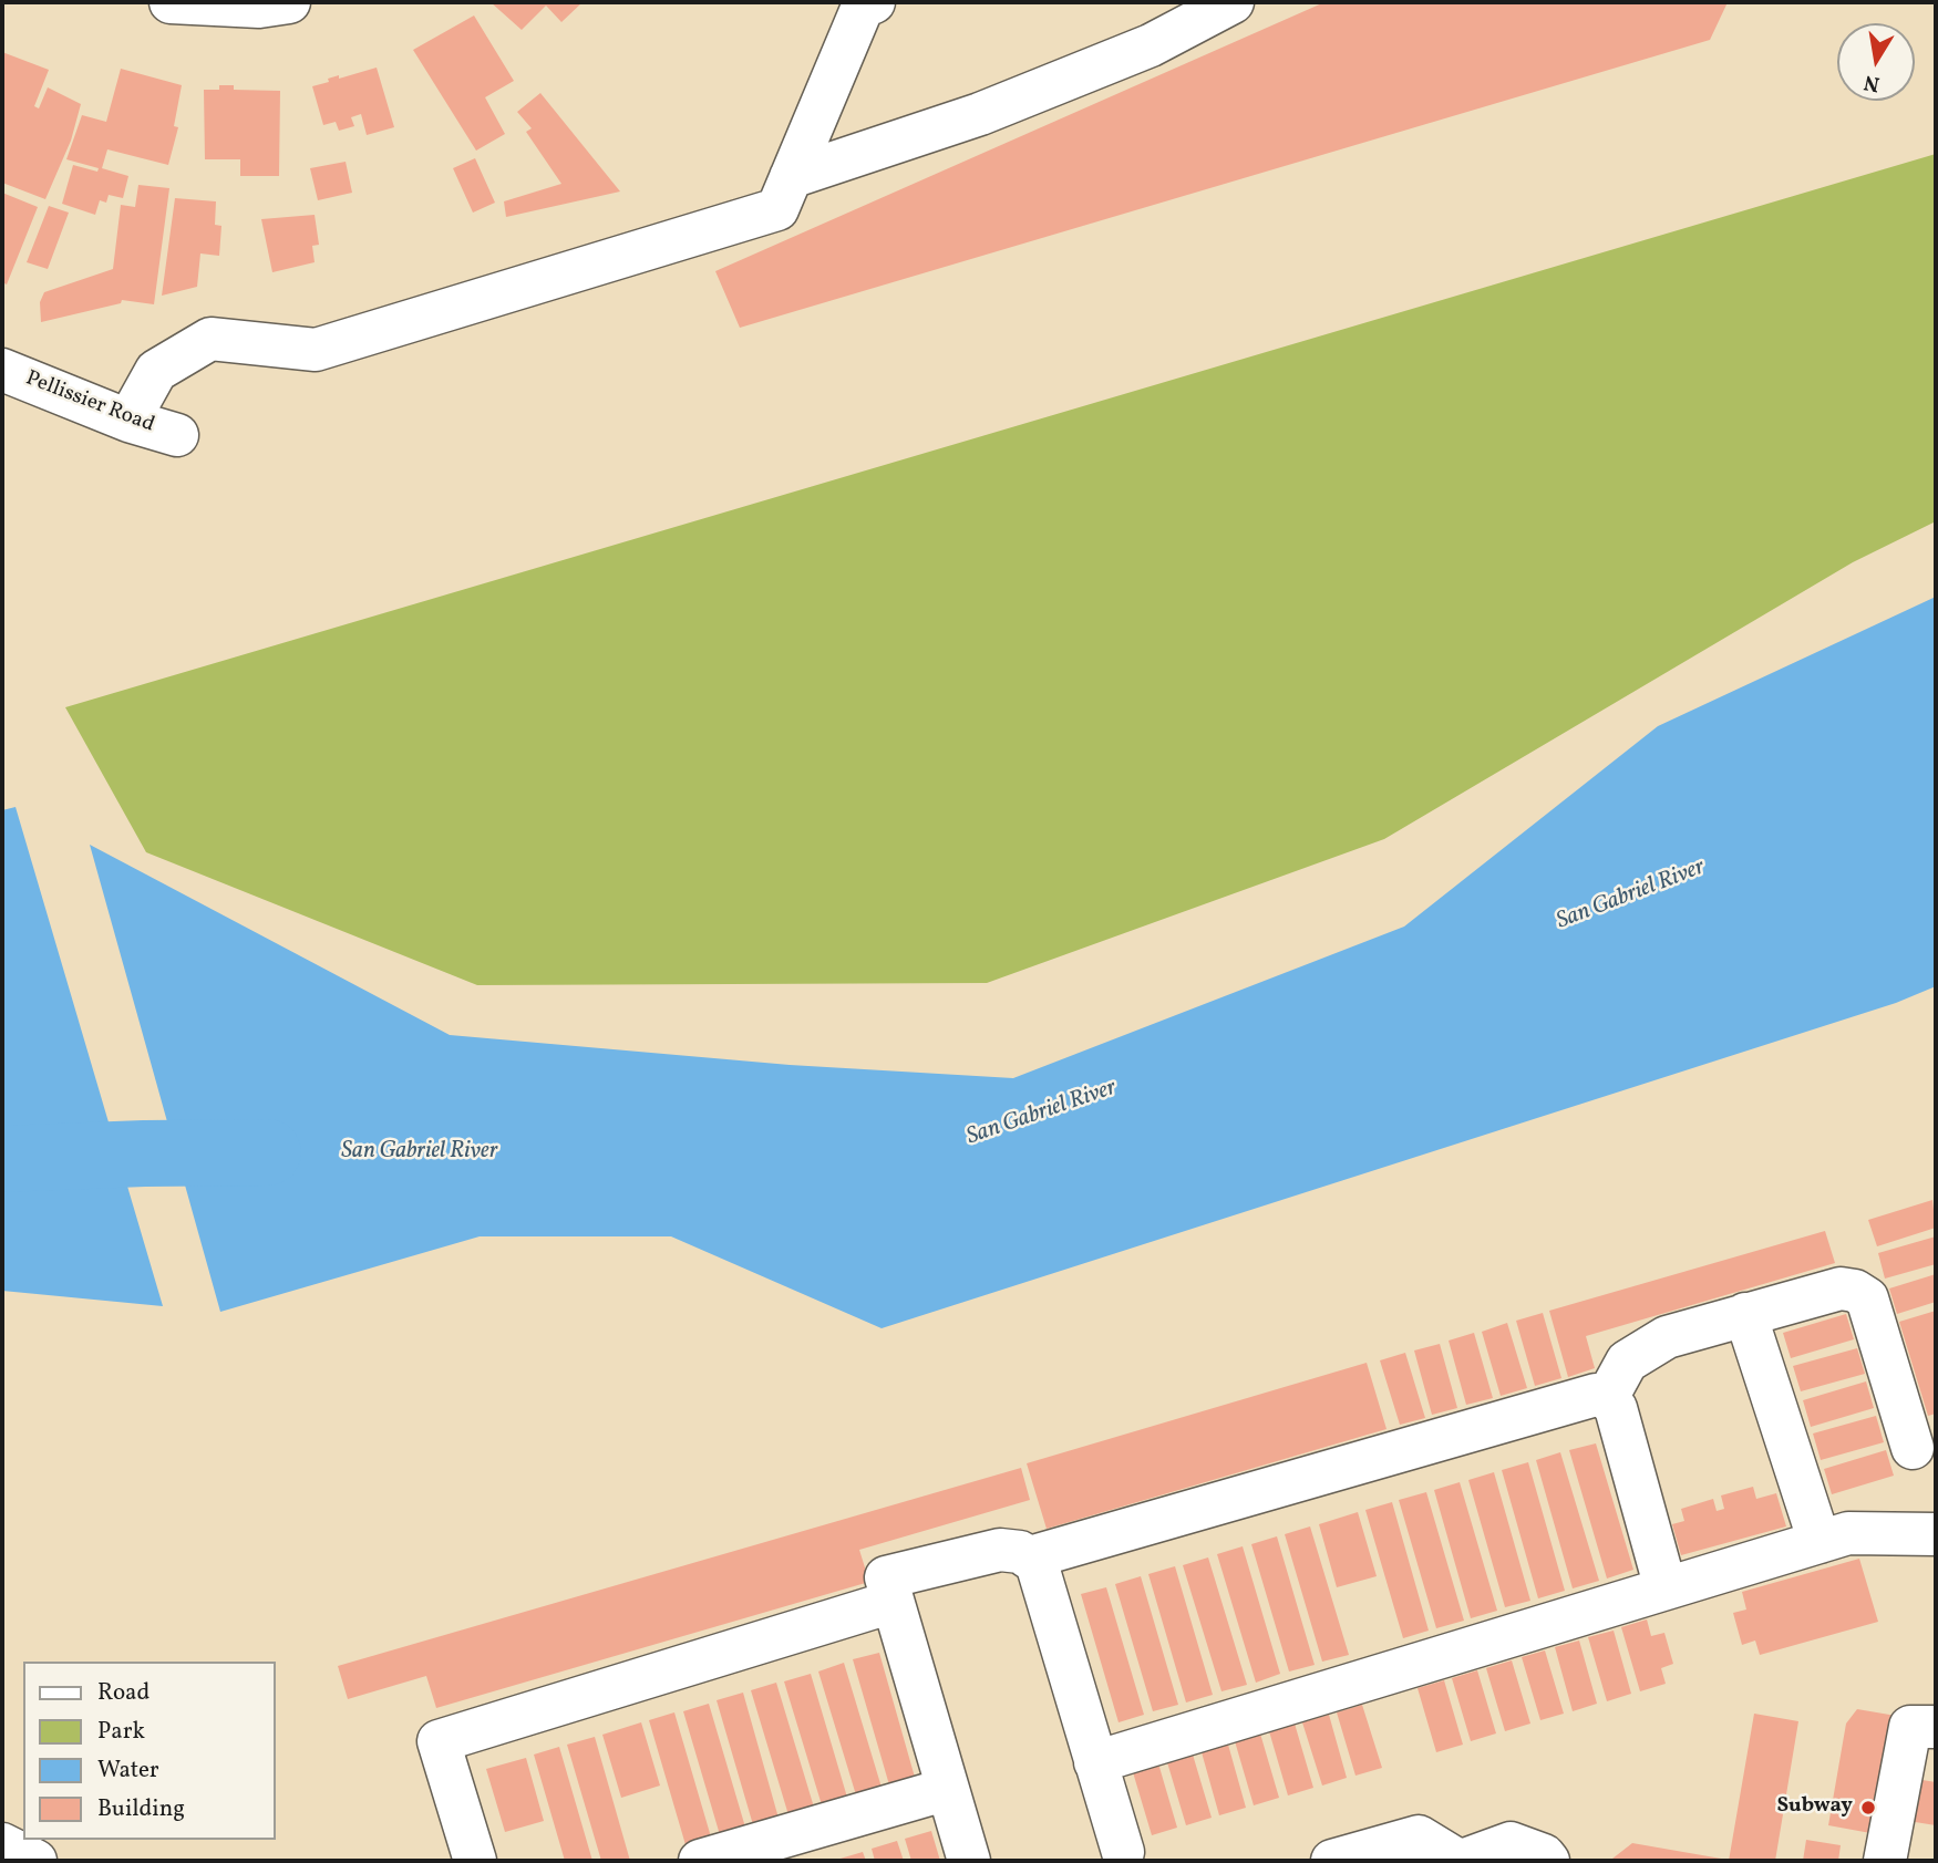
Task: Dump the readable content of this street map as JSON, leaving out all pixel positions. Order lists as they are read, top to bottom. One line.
{"streets":{"main road":["Pellissier Road"]},"water":["San Gabriel River"],"places":["Subway"],"legend":["Road","Park","Water","Building"],"north":"bottom"}
